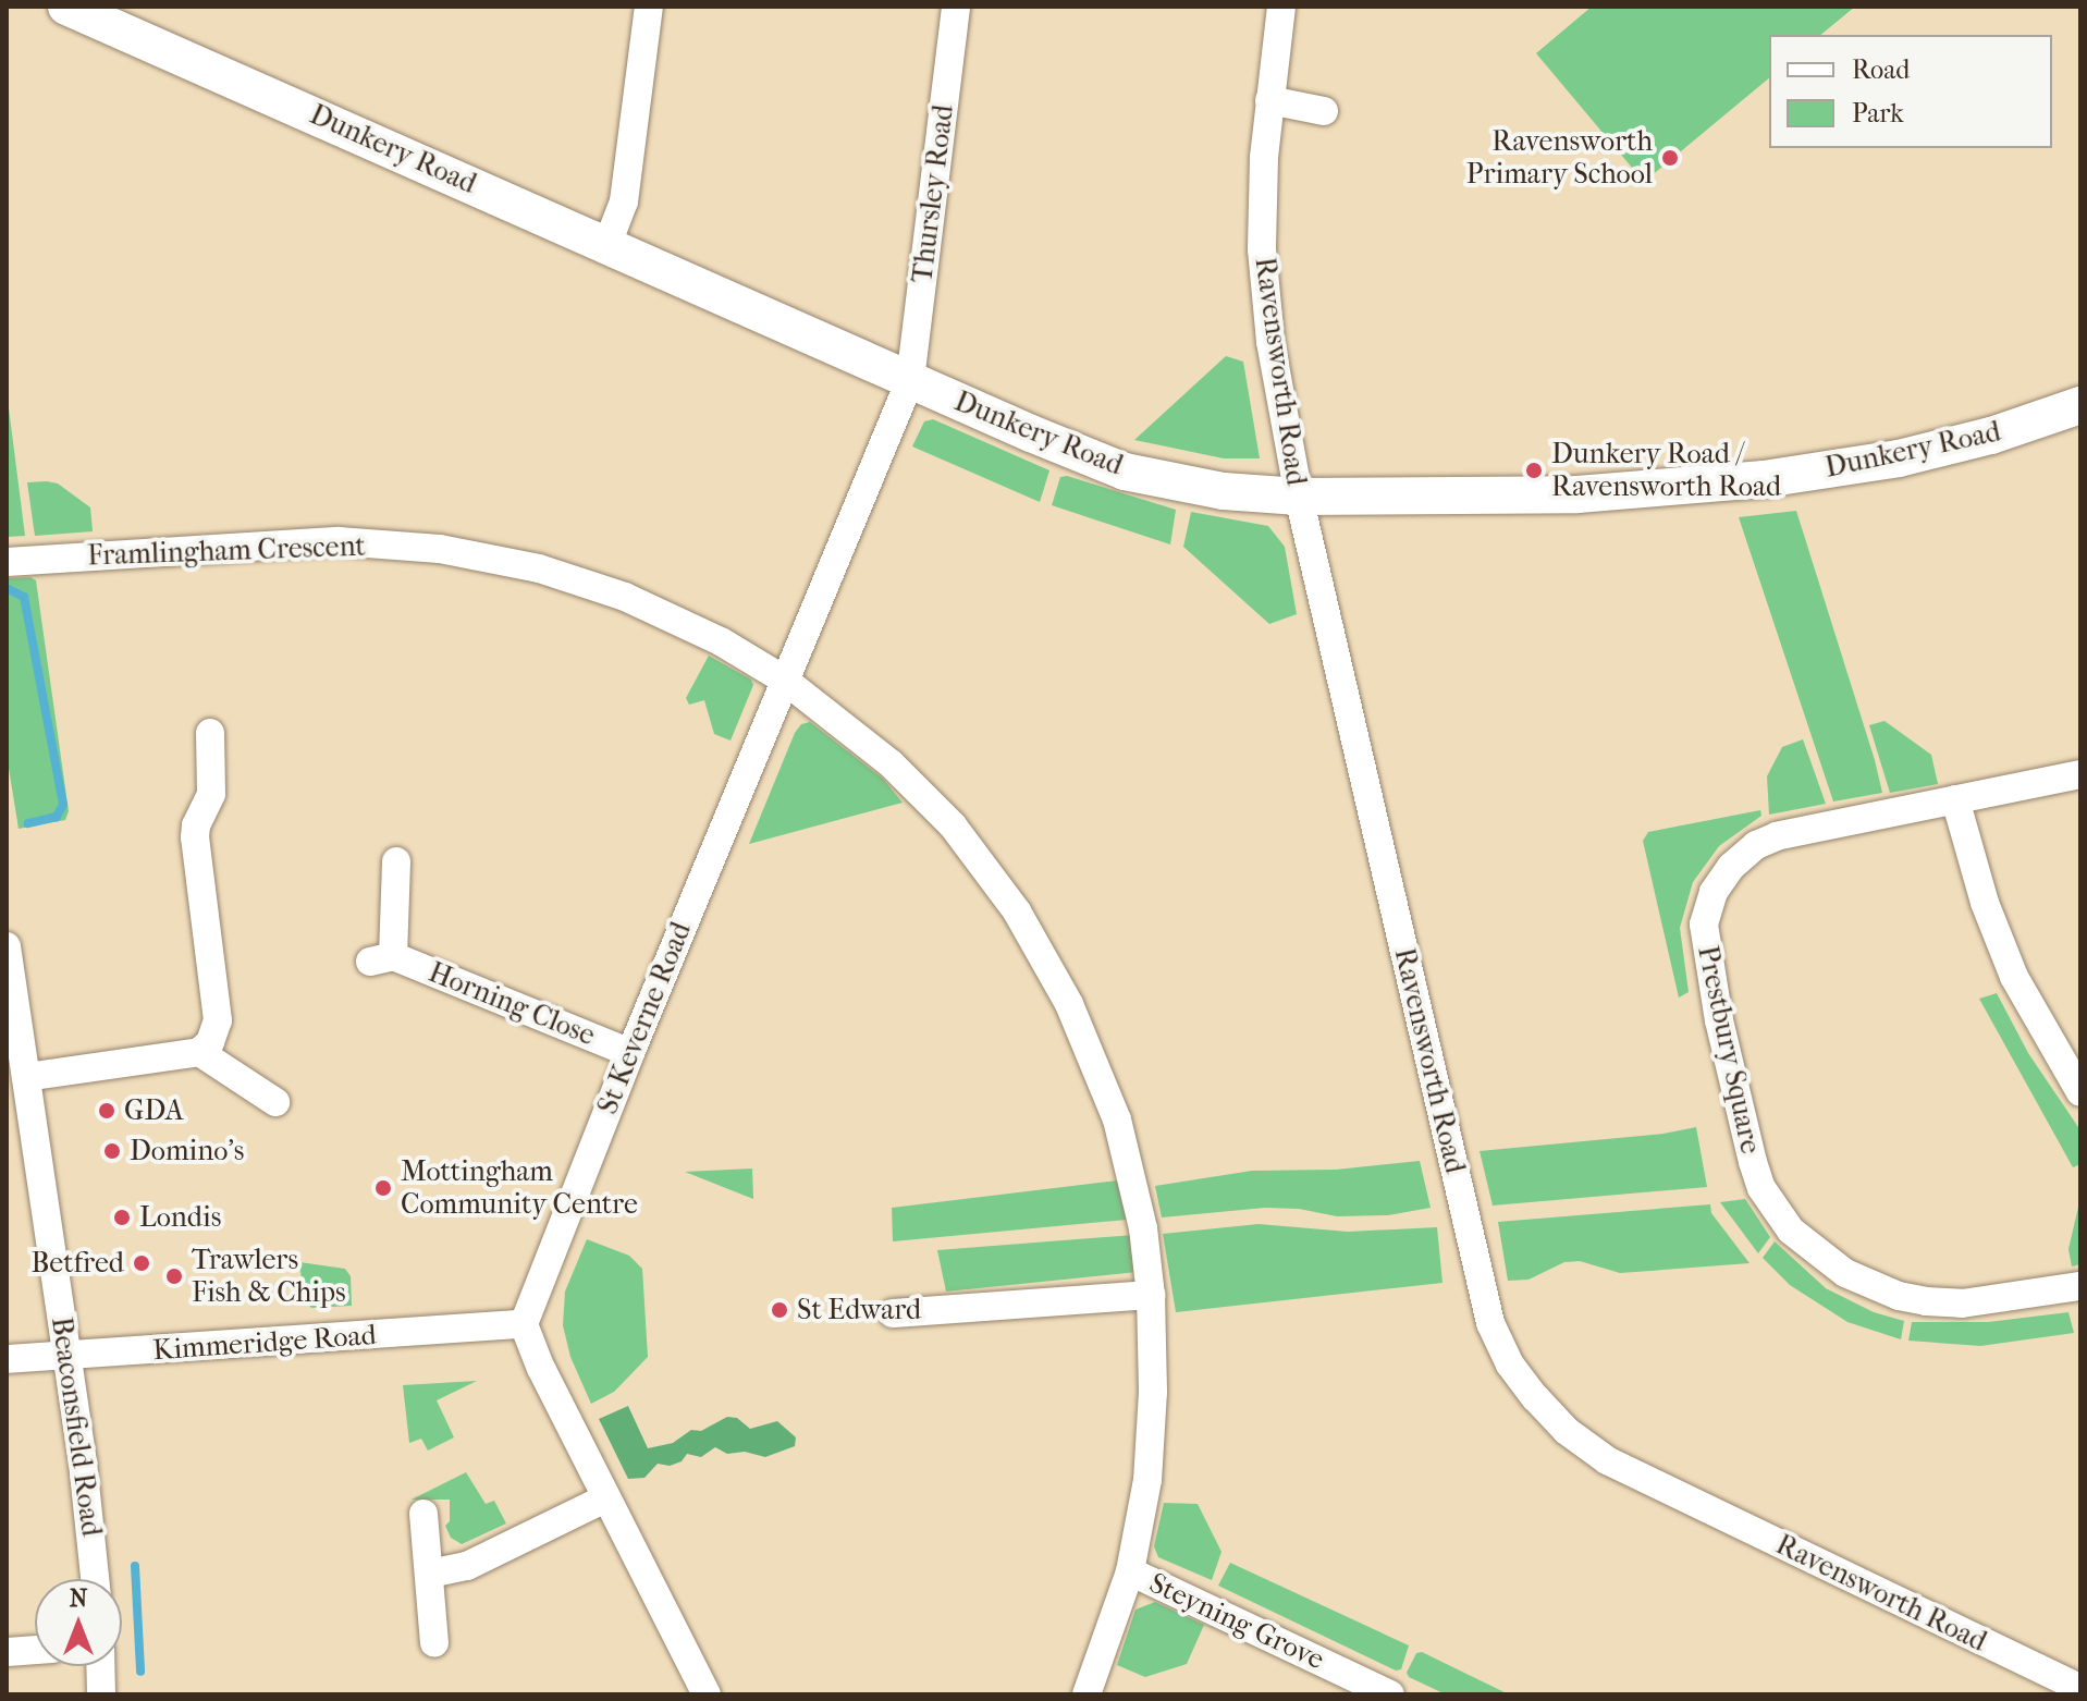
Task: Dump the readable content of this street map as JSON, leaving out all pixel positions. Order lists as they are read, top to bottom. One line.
{"streets":{"street":["Dunkery Road","Thursley Road","Ravensworth Road","Framlingham Crescent","Horning Close","St Keverne Road","Prestbury Square","Kimmeridge Road","Beaconsfield Road","Steyning Grove"]},"crossings":[["Dunkery Road","Thursley Road"],["Dunkery Road","Ravensworth Road"],["Dunkery Road","St Keverne Road"],["Thursley Road","St Keverne Road"],["Framlingham Crescent","St Keverne Road"],["Framlingham Crescent","Steyning Grove"],["Horning Close","St Keverne Road"],["St Keverne Road","Kimmeridge Road"],["Kimmeridge Road","Beaconsfield Road"]],"places":["Ravensworth Primary School","Dunkery Road / Ravensworth Road","GDA","Domino's","Mottingham Community Centre","Londis","Betfred","Trawlers Fish & Chips","St Edward"],"legend":["Road","Park"],"north":"top"}
